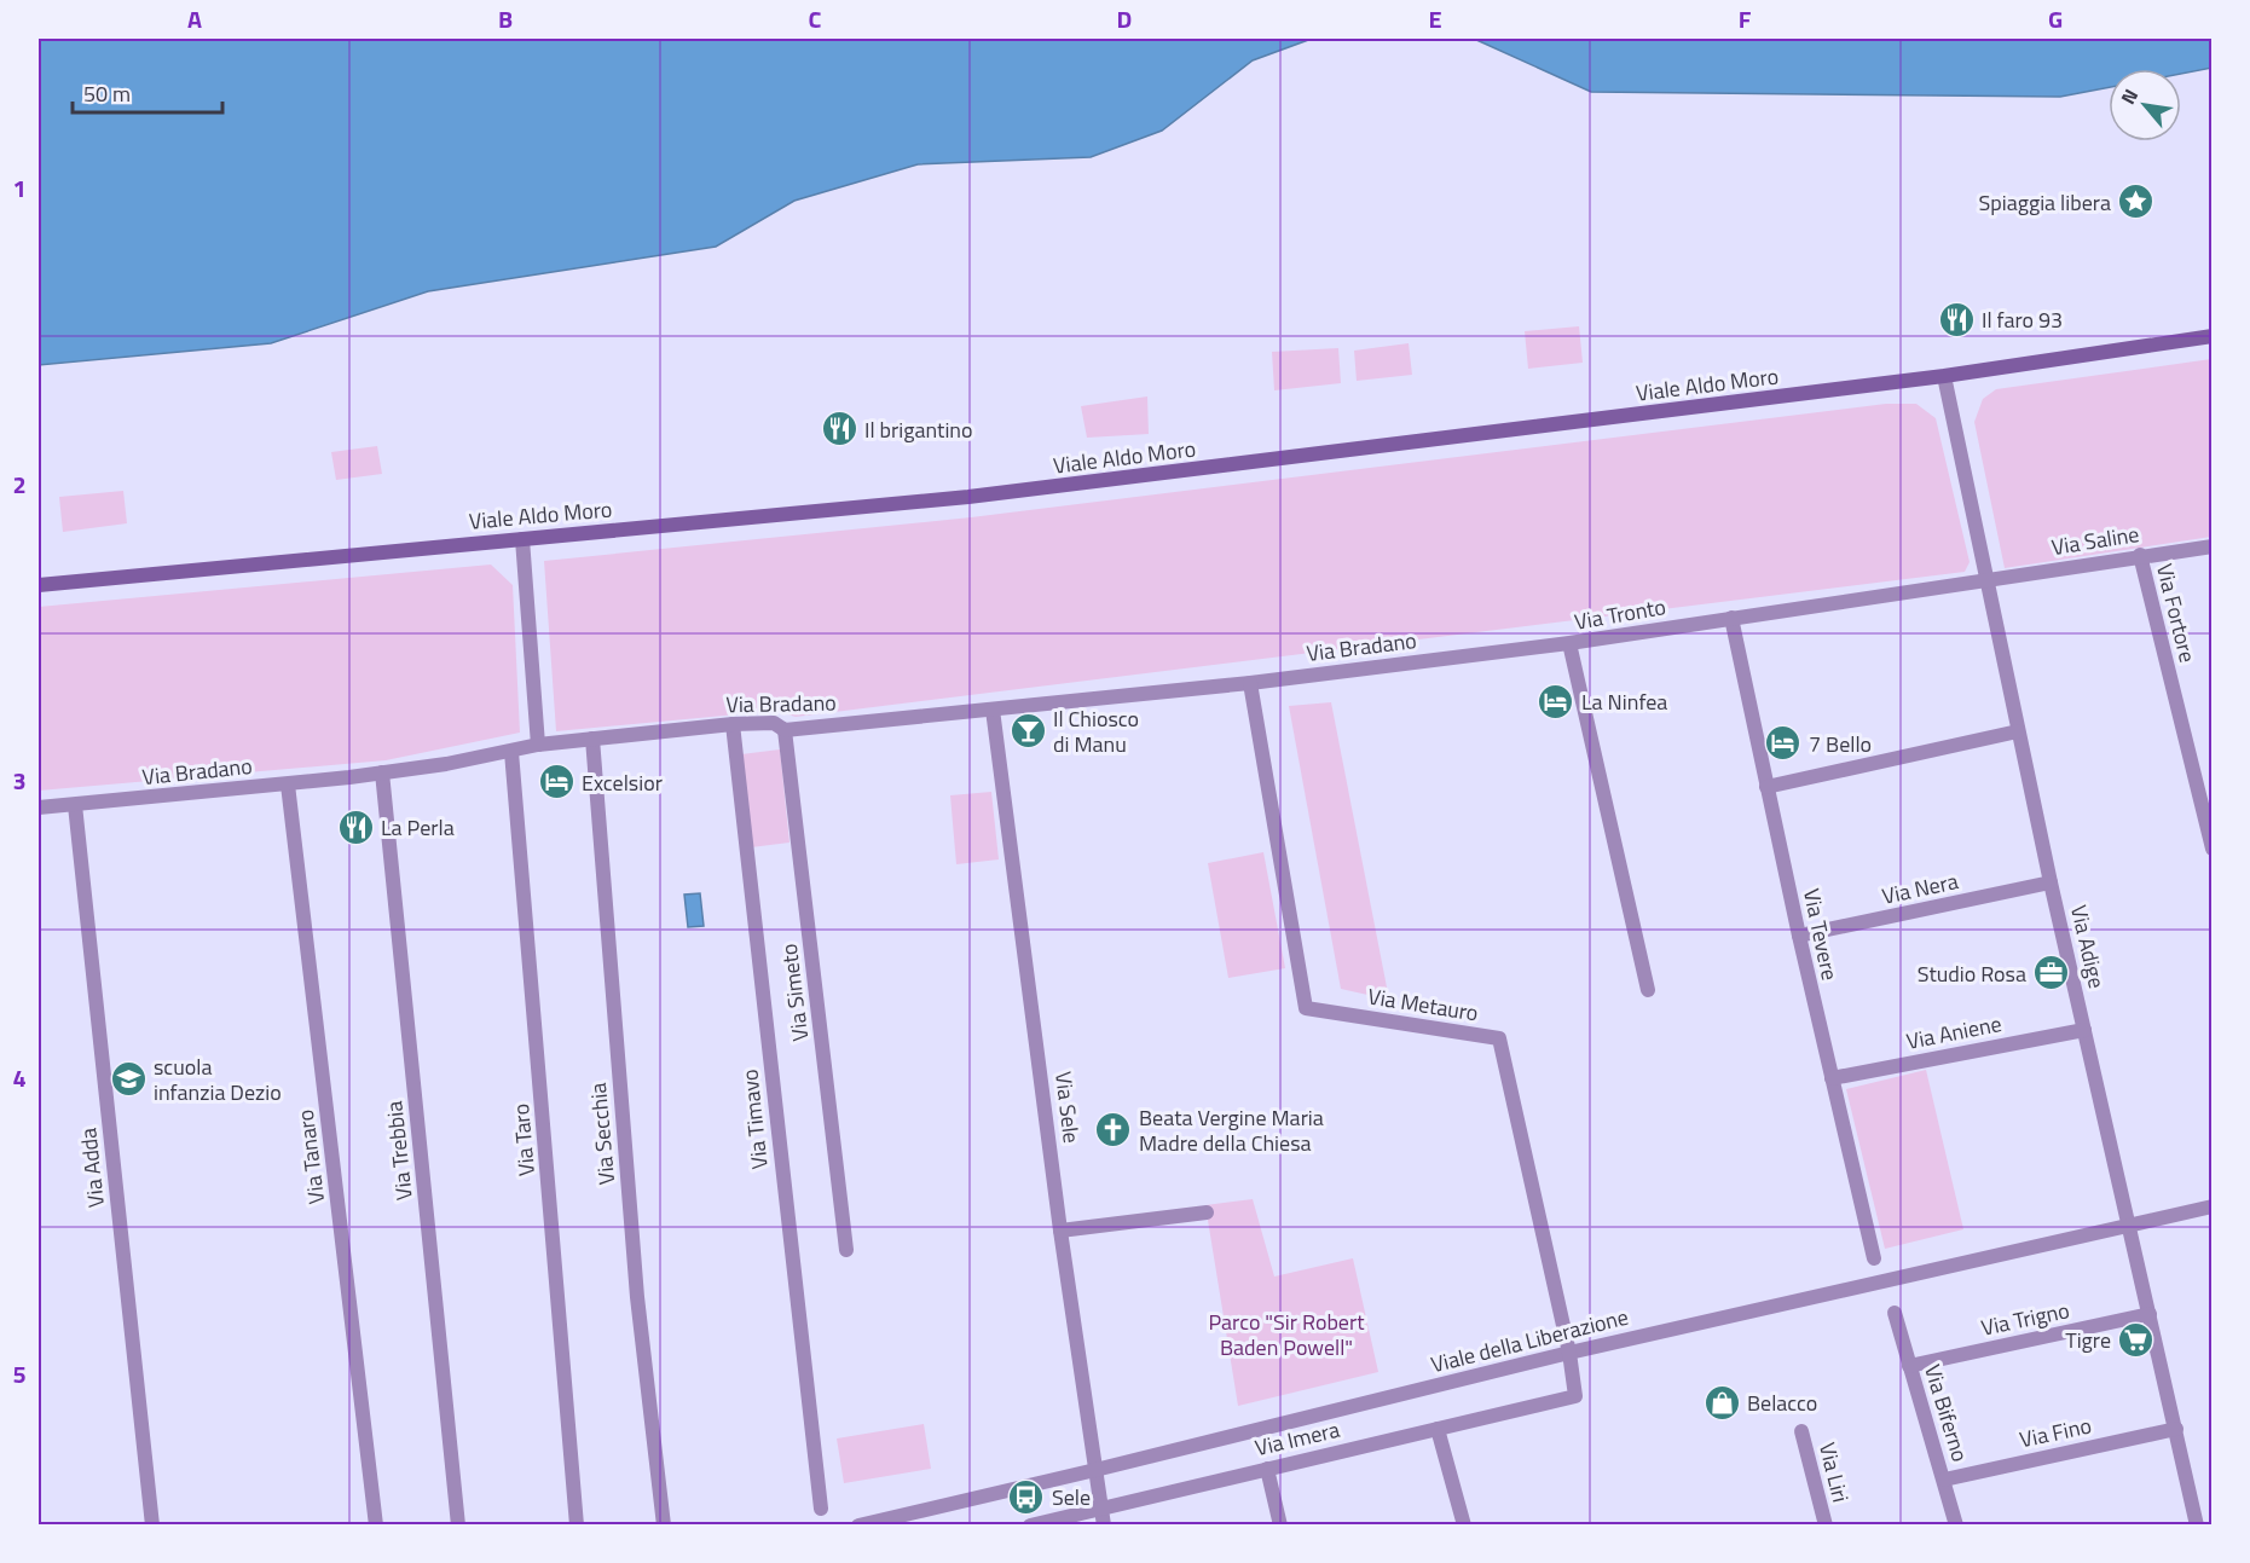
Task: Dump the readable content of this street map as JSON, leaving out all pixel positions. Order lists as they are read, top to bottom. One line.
{"streets":{"street":["Viale Aldo Moro","Via Saline","Via Fortore","Via Tronto","Via Bradano","Via Nera","Via Tevere","Via Adige","Via Simeto","Via Metauro","Via Aniene","Via Sele","Via Timavo","Via Secchia","Via Taro","Via Trebbia","Via Tanaro","Via Adda","Via Trigno","Viale della Liberazione","Via Biferno","Via Fino","Via Imera","Via Liri"]},"crossings":[["Viale Aldo Moro","Via Adige"],["Via Saline","Via Fortore"],["Via Saline","Via Tronto"],["Via Saline","Via Adige"],["Via Tronto","Via Bradano"],["Via Tronto","Via Tevere"],["Via Tronto","Via Adige"],["Via Bradano","Via Simeto"],["Via Bradano","Via Metauro"],["Via Bradano","Via Sele"],["Via Bradano","Via Timavo"],["Via Bradano","Via Secchia"],["Via Bradano","Via Taro"],["Via Bradano","Via Trebbia"],["Via Bradano","Via Tanaro"],["Via Bradano","Via Adda"],["Via Nera","Via Tevere"],["Via Nera","Via Adige"],["Via Tevere","Via Aniene"],["Via Adige","Via Aniene"],["Via Adige","Via Trigno"],["Via Adige","Viale della Liberazione"],["Via Adige","Via Fino"],["Via Metauro","Viale della Liberazione"],["Via Metauro","Via Imera"],["Via Sele","Viale della Liberazione"],["Via Sele","Via Imera"],["Via Trigno","Via Biferno"],["Via Biferno","Via Fino"]],"parks":["Parco \"Sir Robert Baden Powell\""],"places":{"place":["Spiaggia libera"],"restaurant":["Il faro 93","Il brigantino","La Perla"],"hotel":["La Ninfea","7 Bello","Excelsior"],"bar":["Il Chiosco di Manu"],"office":["Studio Rosa"],"school or university":["scuola infanzia Dezio"],"church":["Beata Vergine Maria Madre della Chiesa"],"supermarket":["Tigre"],"shop":["Belacco"],"bus stop":["Sele"]},"scale_bar":"50 m","north":"top left","grid":{"columns":["A","B","C","D","E","F","G"],"rows":["1","2","3","4","5"]}}
